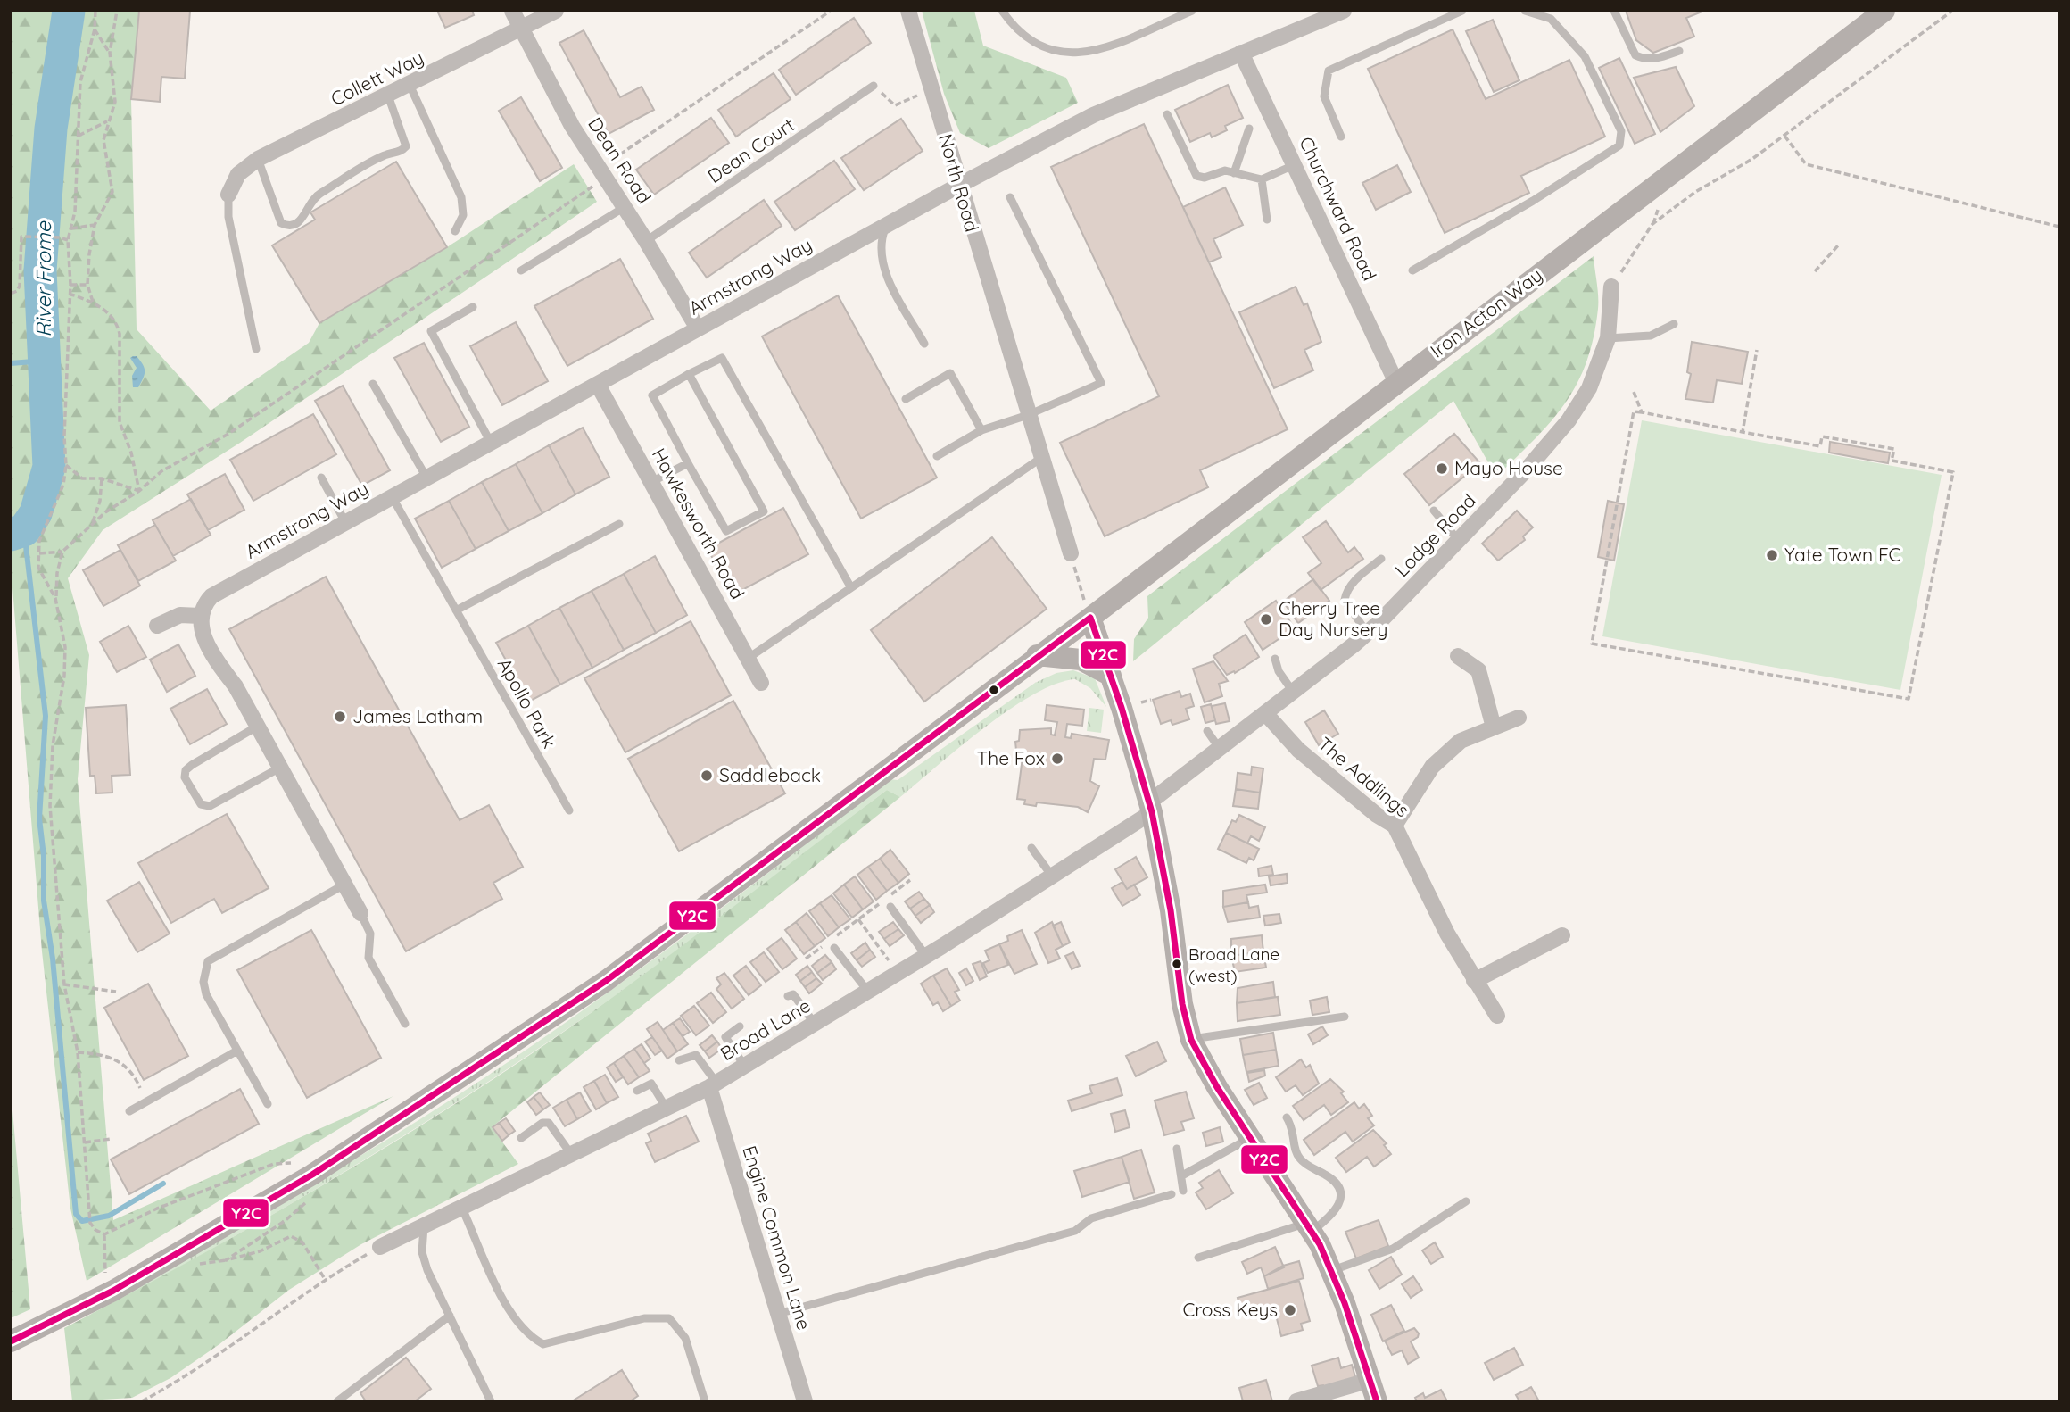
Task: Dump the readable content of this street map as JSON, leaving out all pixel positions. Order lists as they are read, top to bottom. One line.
{"streets":{"main road":["Iron Acton Way"],"street":["Collett Way","Dean Road","North Road","Churchward Road","Armstrong Way","Hawkesworth Road","Lodge Road","The Addlings","Broad Lane","Engine Common Lane"],"lane":["Dean Court","Apollo Park"]},"crossings":[["Collett Way","Dean Road"],["Dean Court","Dean Road"],["Dean Road","Armstrong Way"],["North Road","Armstrong Way"],["Churchward Road","Armstrong Way"],["Churchward Road","Iron Acton Way"],["Armstrong Way","Hawkesworth Road"],["Armstrong Way","Apollo Park"],["Lodge Road","The Addlings"],["Lodge Road","Broad Lane"],["Broad Lane","Engine Common Lane"]],"water":["River Frome"],"places":["Mayo House","Yate Town FC","Cherry Tree Day Nursery","James Latham","The Fox","Saddleback","Broad Lane (west)","Cross Keys"],"lines":["transit line Y2C"]}
